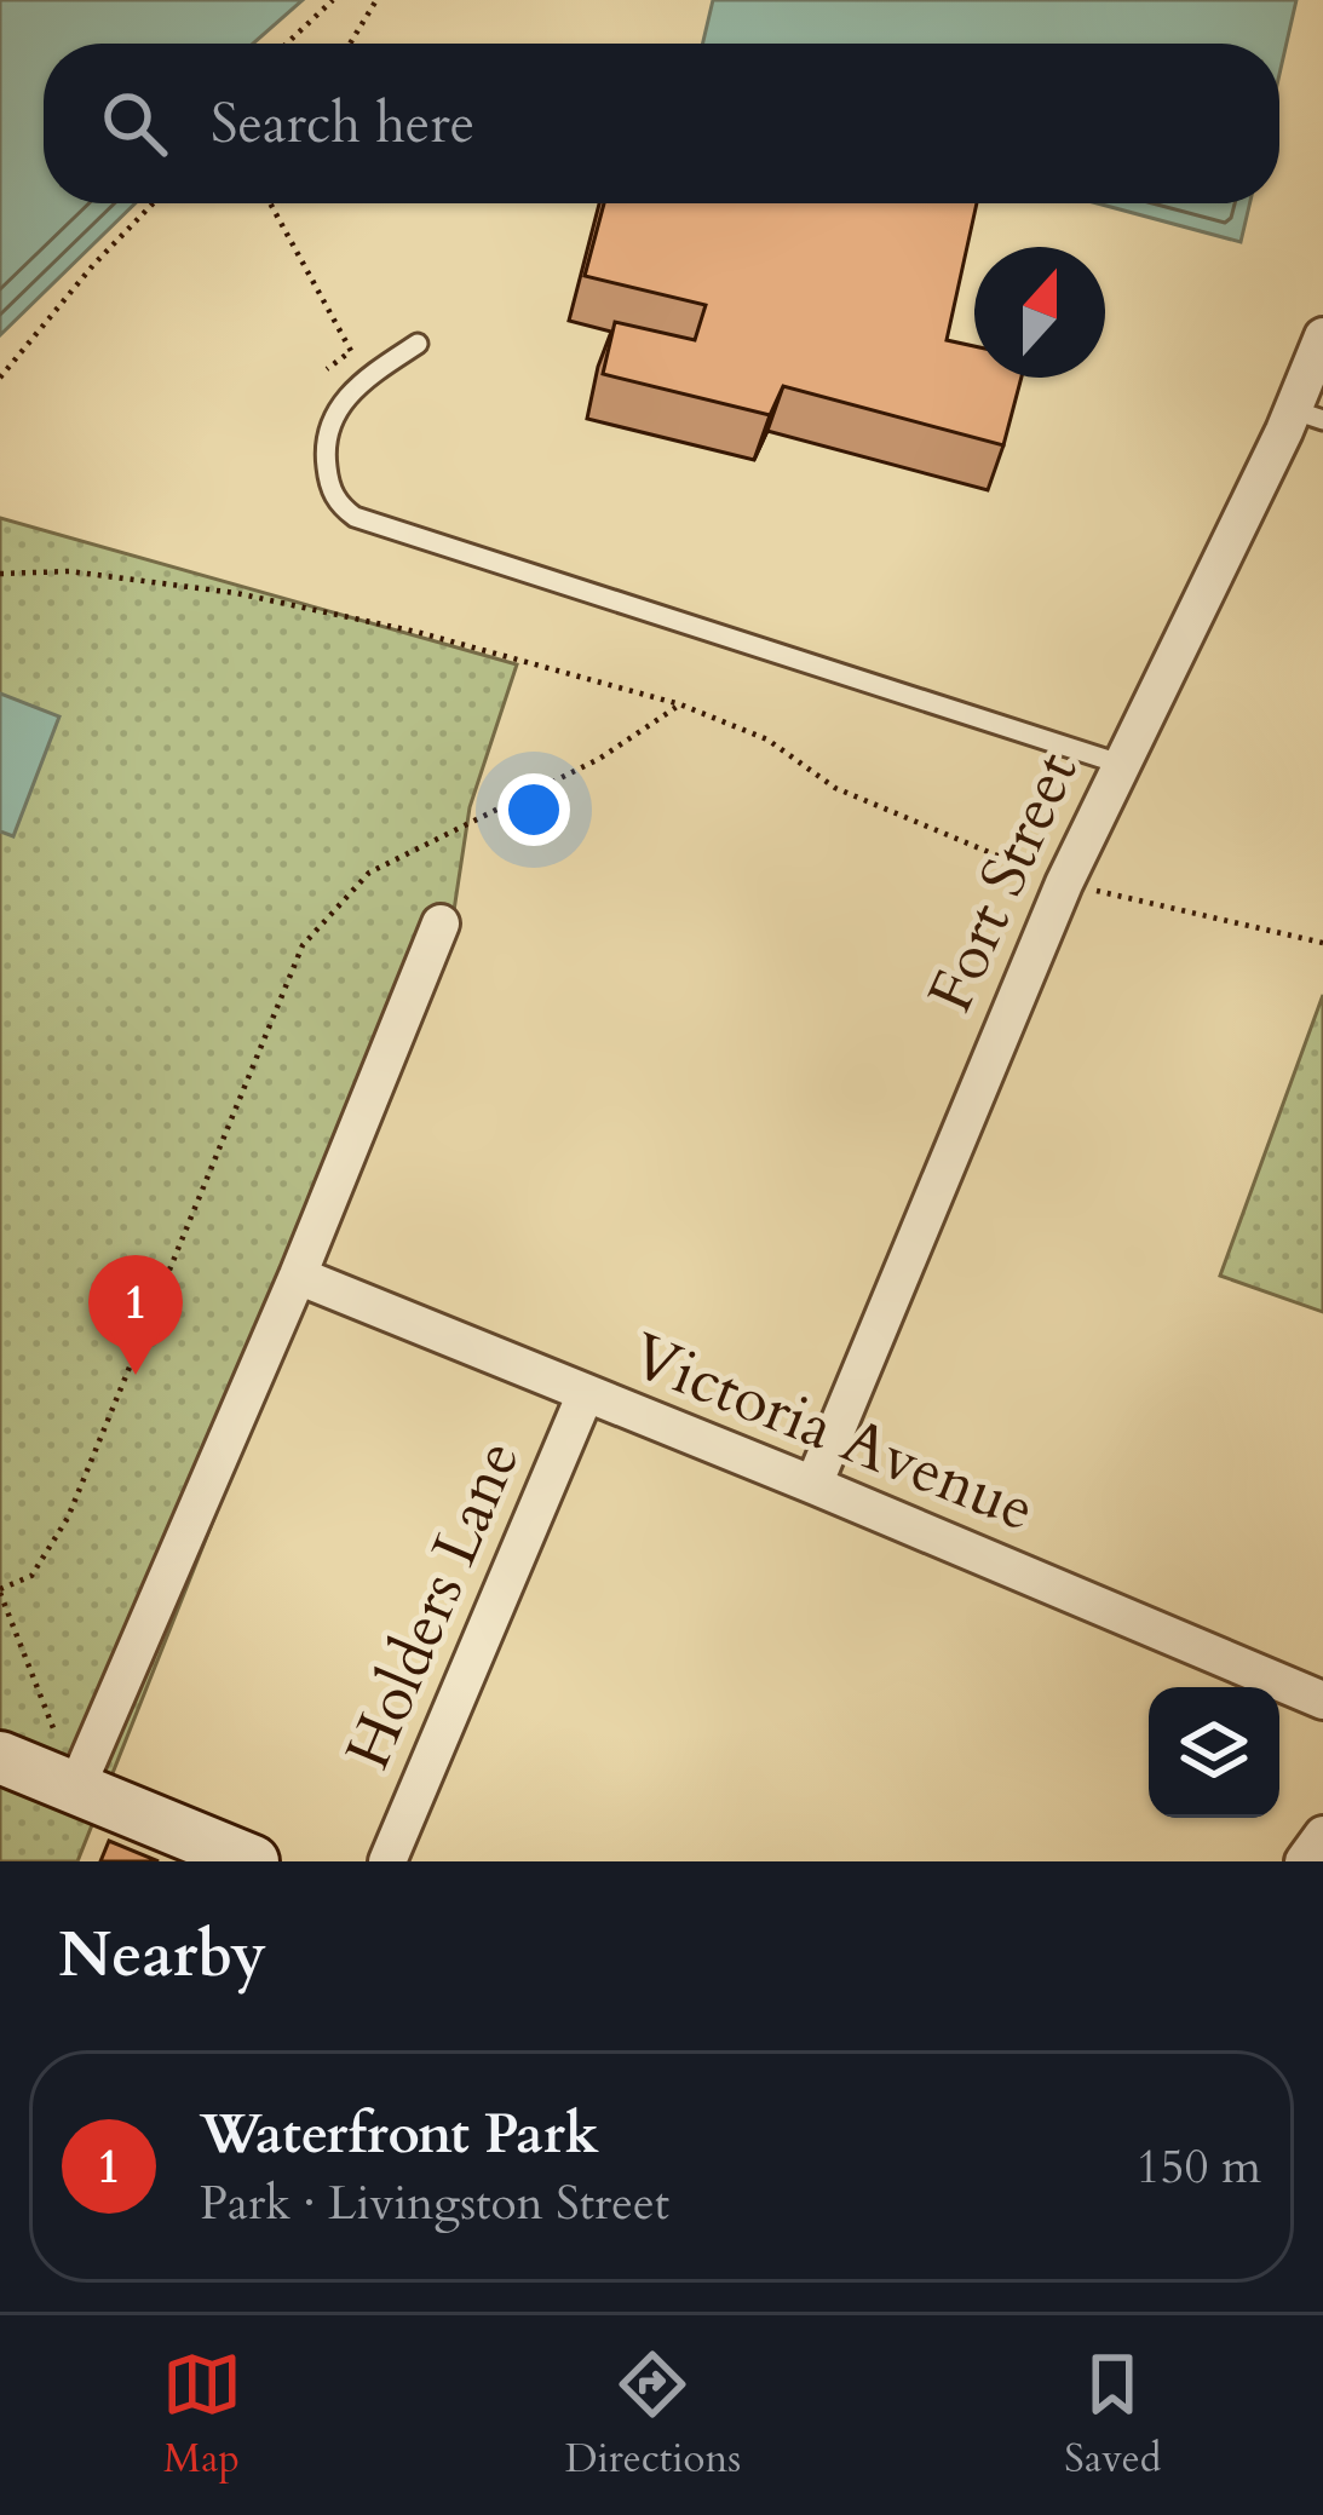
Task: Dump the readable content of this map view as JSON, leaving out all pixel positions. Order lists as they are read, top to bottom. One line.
{"streets":{"street":["Fort Street","Victoria Avenue","Holders Lane"]},"crossings":[["Fort Street","Victoria Avenue"],["Victoria Avenue","Holders Lane"]],"north":"top","page":{"search":"Search here","pins":"1","heading":"Nearby","list":[{"mark":"1","name":"Waterfront Park","note":"Park · Livingston Street","value":"150 m"}],"nav":["Map","Directions","Saved"]}}
